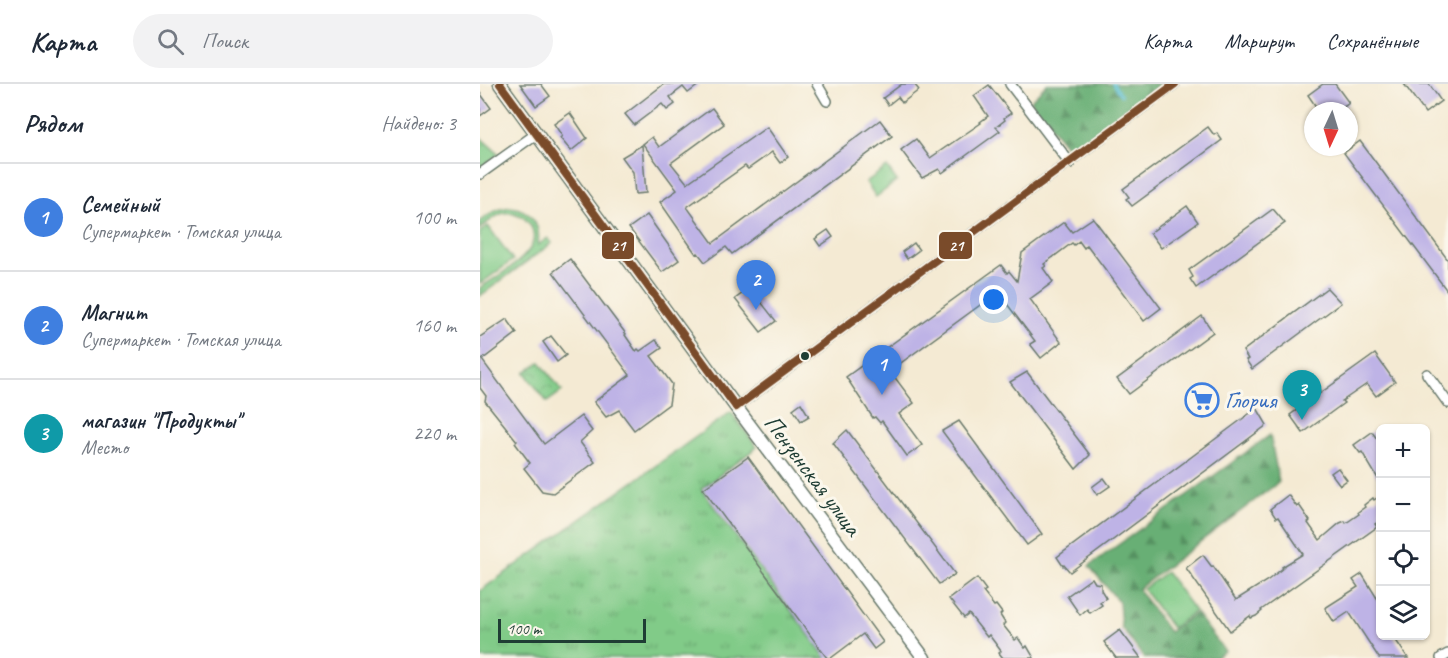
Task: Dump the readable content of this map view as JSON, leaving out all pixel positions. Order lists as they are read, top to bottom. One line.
{"streets":{"street":["Пензенская улица"]},"places":{"supermarket":["Глория"]},"lines":["transit line 21"],"scale_bar":"100 m","north":"bottom","page":{"header":"Карта","search":"Поиск","nav":["Карта","Маршрут","Сохранённые"],"heading":["Рядом","Найдено: 3"],"list":[{"mark":"1","name":"Семейный","note":"Супермаркет · Томская улица","value":"100 m"},{"mark":"2","name":"Магнит","note":"Супермаркет · Томская улица","value":"160 m"},{"mark":"3","name":"магазин \"Продукты\"","note":"Место","value":"220 m"}],"pins":["2","1","3"],"map_buttons":["+","−"],"scale":"100 m"}}
